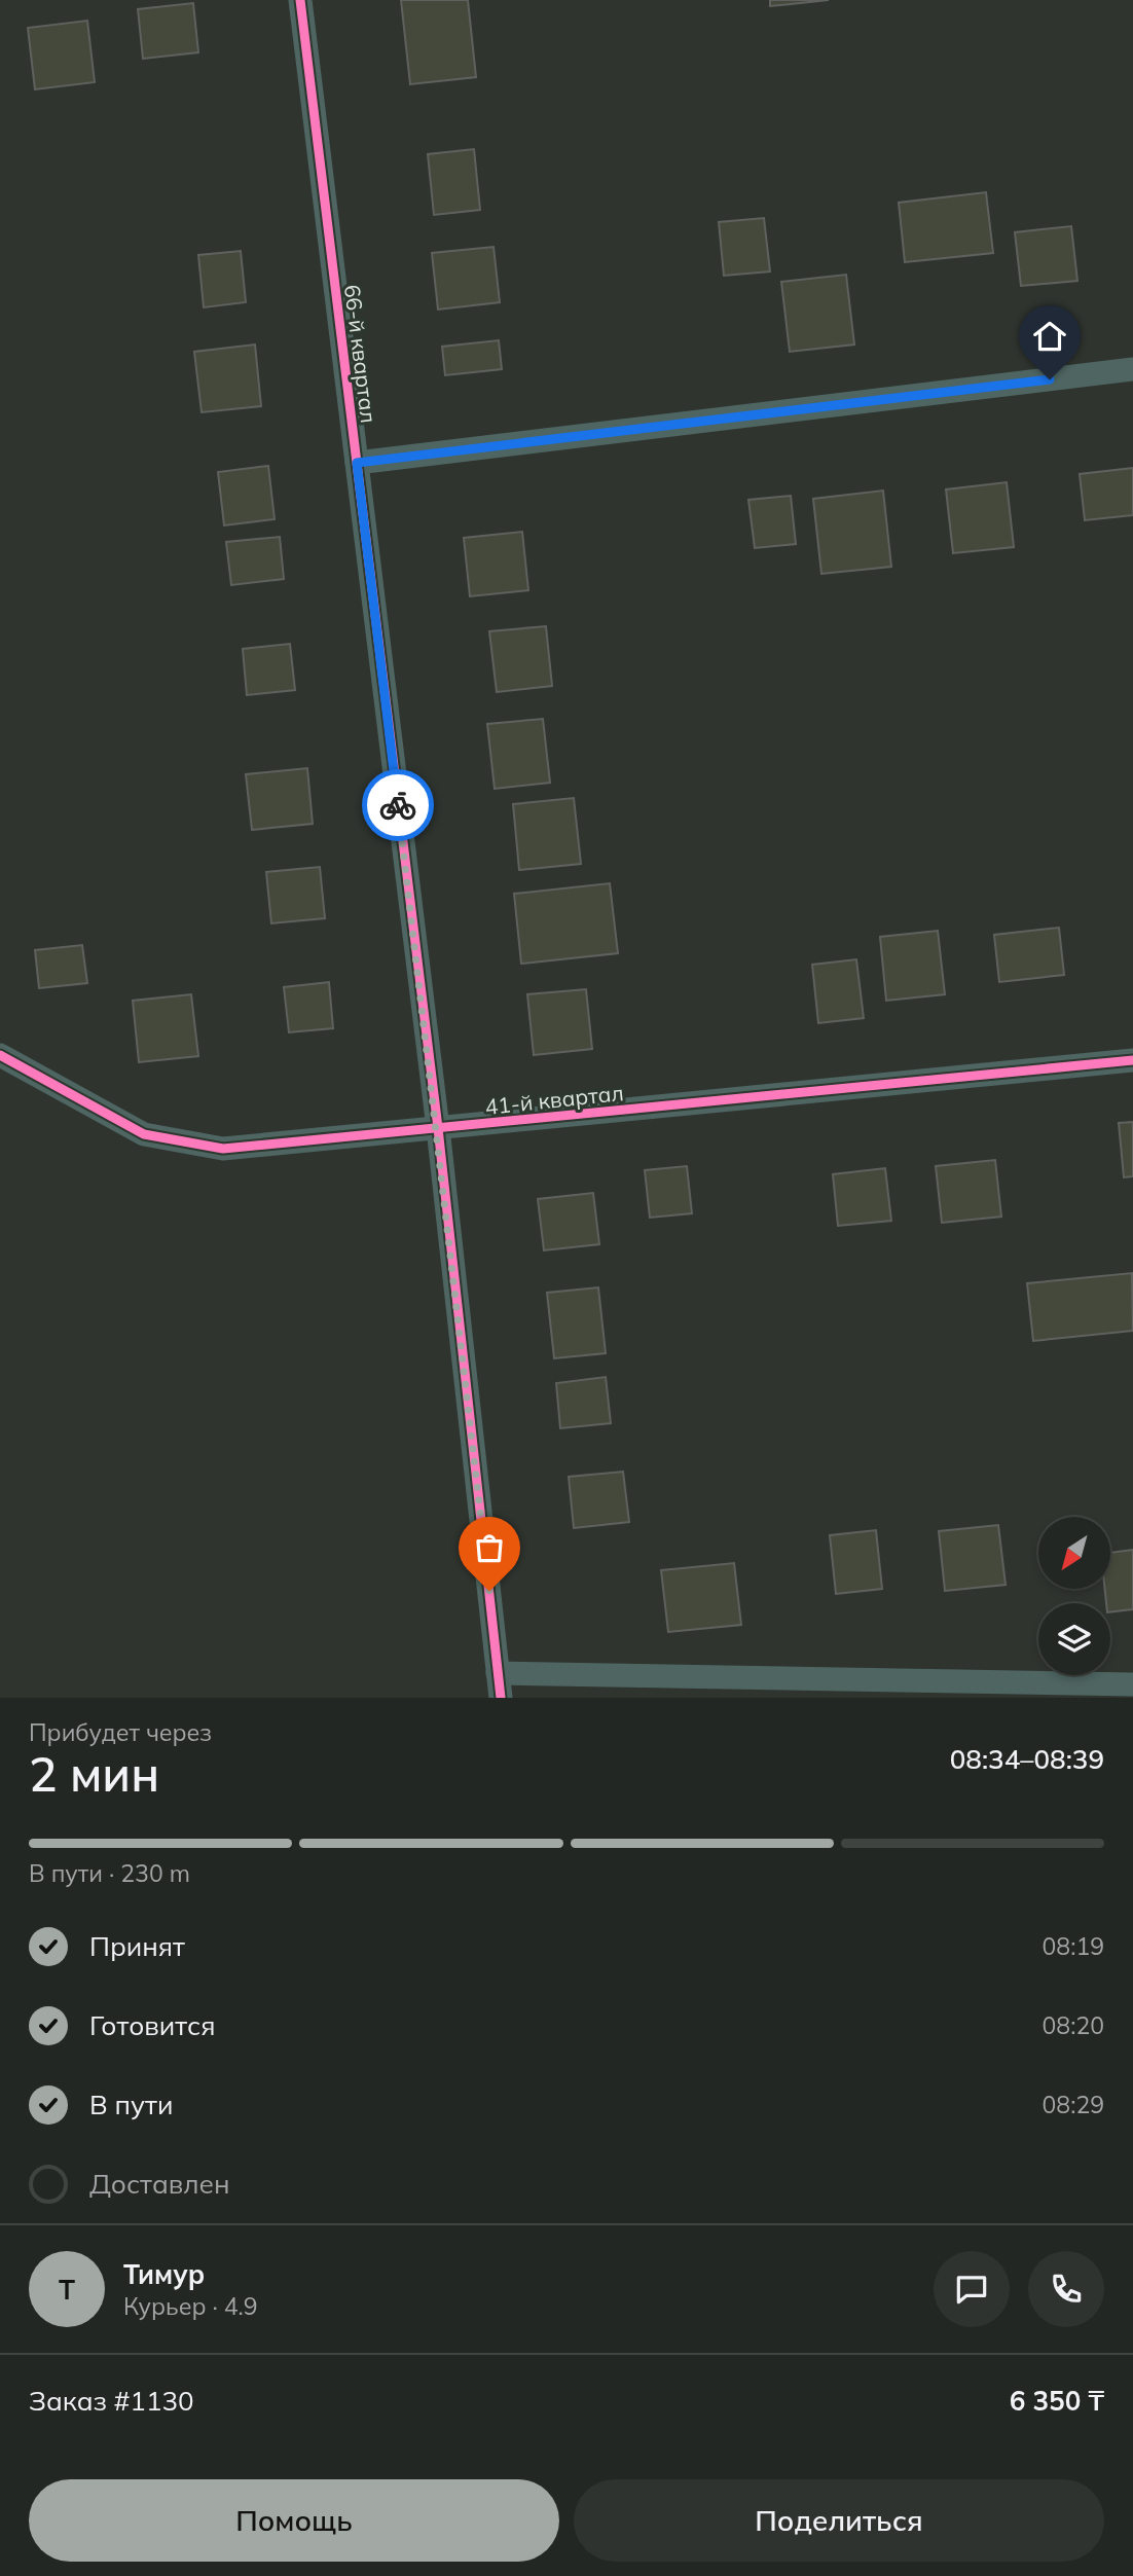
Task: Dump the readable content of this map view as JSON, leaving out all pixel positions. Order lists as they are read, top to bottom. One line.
{"streets":{"street":["66-й квартал","41-й квартал"]},"crossings":[["66-й квартал","41-й квартал"]],"north":"bottom left","page":{"heading":["2 мин","Прибудет через","08:34–08:39"],"panel":["Тимур","Курьер · 4.9","Заказ #1130","6 350 ₸"],"bar":"В пути · 230 m","list":[["Принят","08:19"],["Готовится","08:20"],["В пути","08:29"],"Доставлен"],"round":"Т","buttons":["Помощь","Поделиться"]}}
